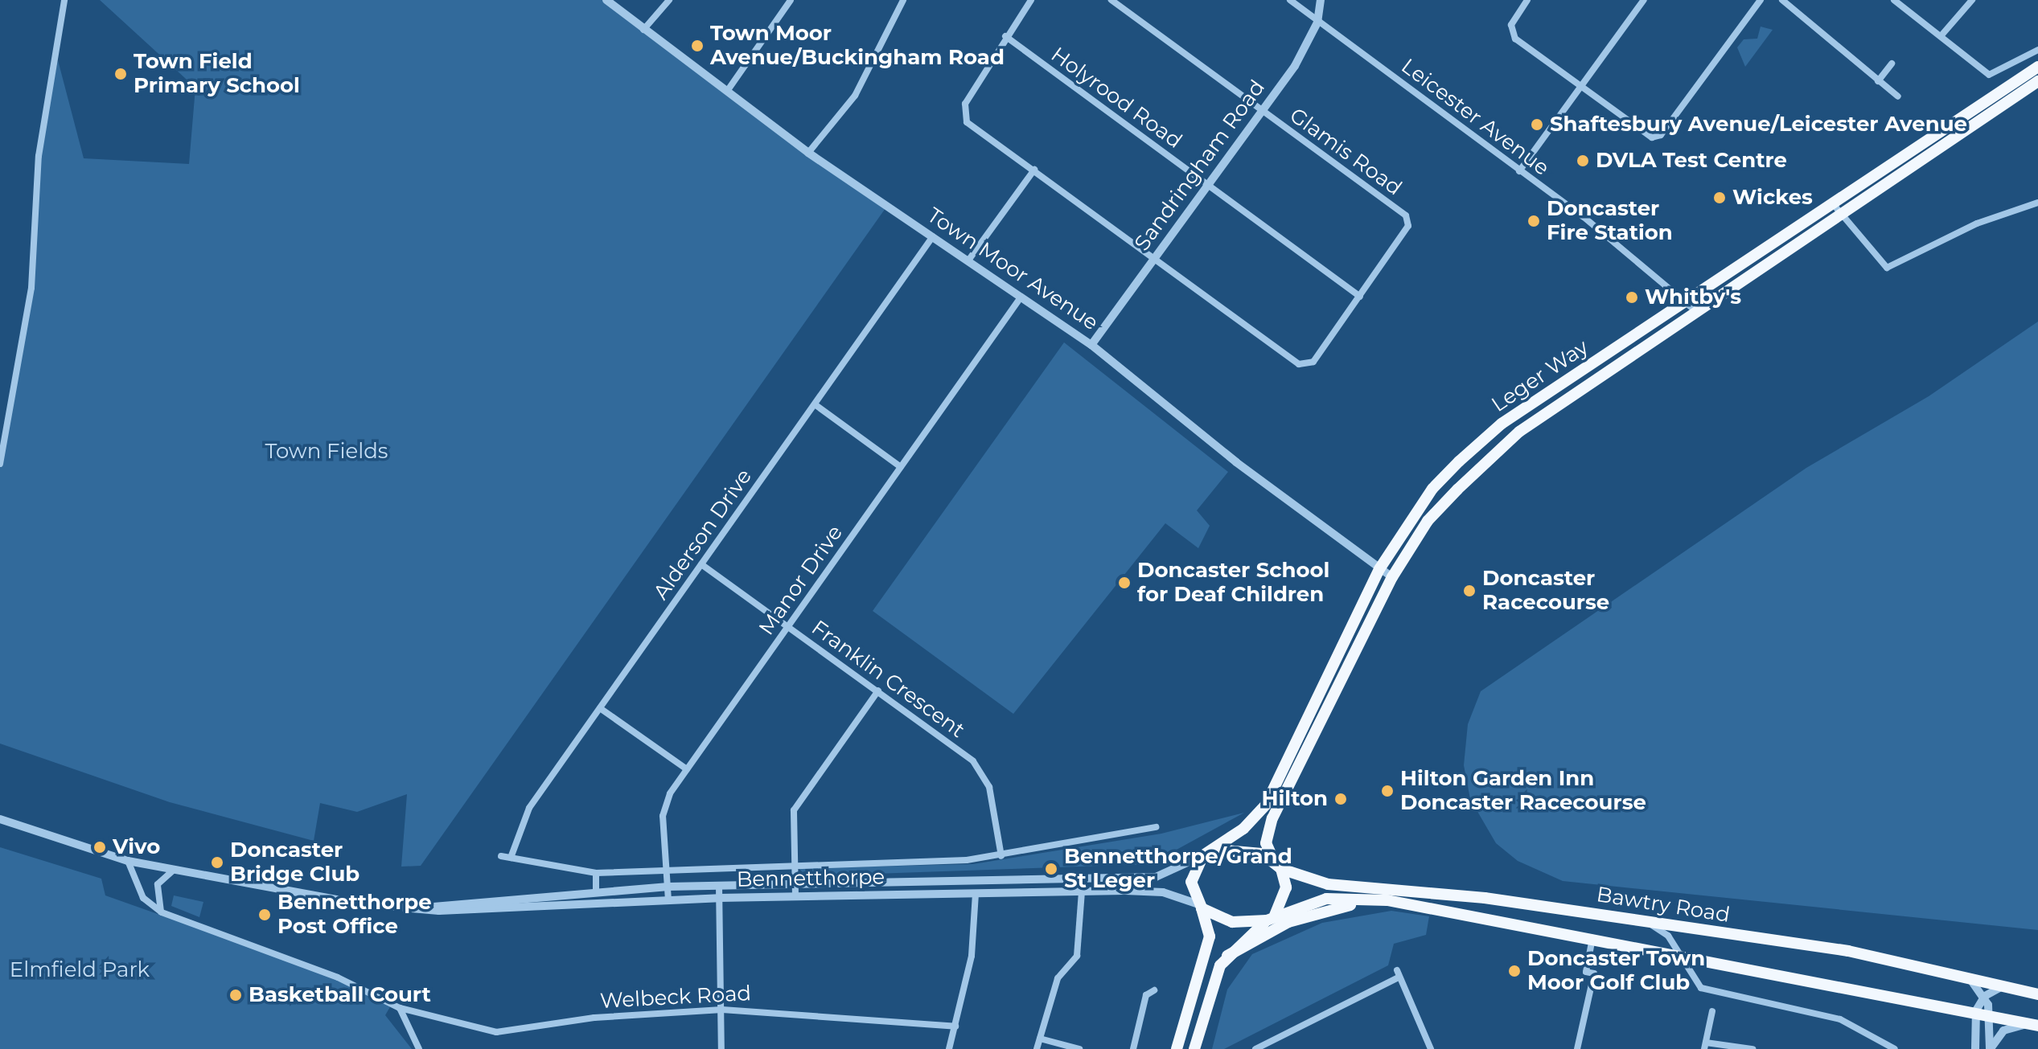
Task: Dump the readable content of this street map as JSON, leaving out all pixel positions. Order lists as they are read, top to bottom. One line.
{"streets":{"highway":["Leger Way","Bawtry Road"],"street":["Holyrood Road","Leicester Avenue","Glamis Road","Sandringham Road","Town Moor Avenue","Alderson Drive","Manor Drive","Franklin Crescent","Bennetthorpe","Welbeck Road"]},"crossings":[["Holyrood Road","Glamis Road"],["Holyrood Road","Sandringham Road"],["Leicester Avenue","Sandringham Road"],["Leicester Avenue","Leger Way"],["Glamis Road","Sandringham Road"],["Sandringham Road","Town Moor Avenue"],["Town Moor Avenue","Leger Way"],["Town Moor Avenue","Alderson Drive"],["Town Moor Avenue","Manor Drive"],["Leger Way","Bennetthorpe"],["Leger Way","Bawtry Road"],["Alderson Drive","Franklin Crescent"],["Alderson Drive","Bennetthorpe"],["Manor Drive","Franklin Crescent"],["Manor Drive","Bennetthorpe"],["Franklin Crescent","Bennetthorpe"],["Bennetthorpe","Bawtry Road"]],"parks":["Town Fields","Elmfield Park"],"places":["Town Moor Avenue/Buckingham Road","Town Field Primary School","Shaftesbury Avenue/Leicester Avenue","DVLA Test Centre","Wickes","Doncaster Fire Station","Whitby's","Doncaster School for Deaf Children","Doncaster Racecourse","Hilton Garden Inn Doncaster Racecourse","Hilton","Vivo","Doncaster Bridge Club","Bennetthorpe/Grand St Leger","Bennetthorpe Post Office","Doncaster Town Moor Golf Club","Basketball Court"]}
